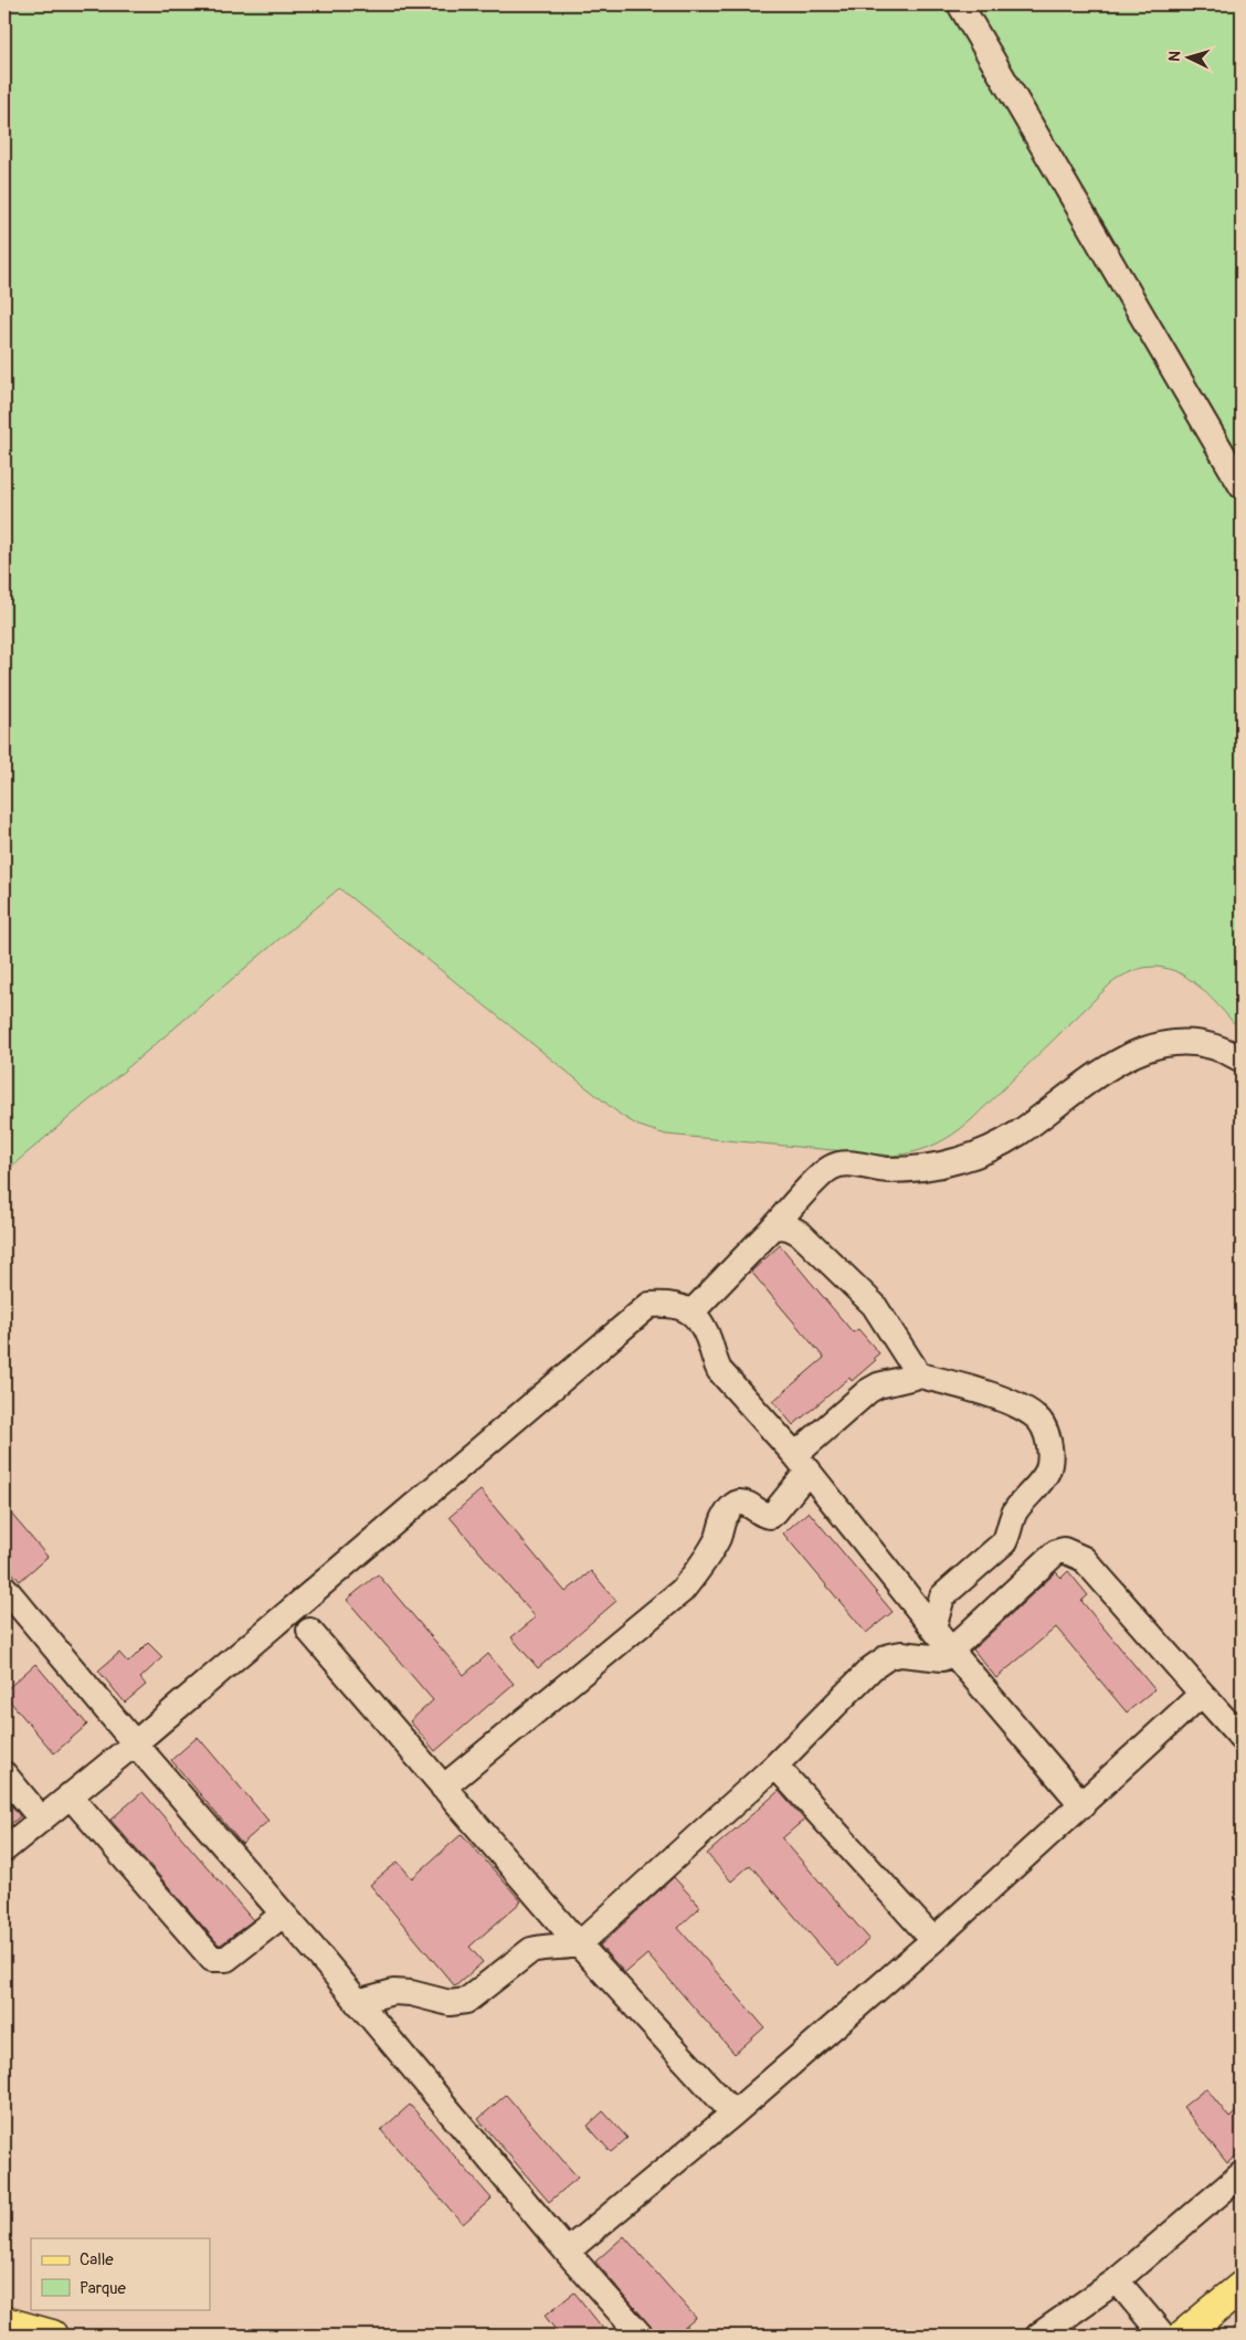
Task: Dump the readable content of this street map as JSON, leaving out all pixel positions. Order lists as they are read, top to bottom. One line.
{"legend":["Calle","Parque"],"north":"left"}
